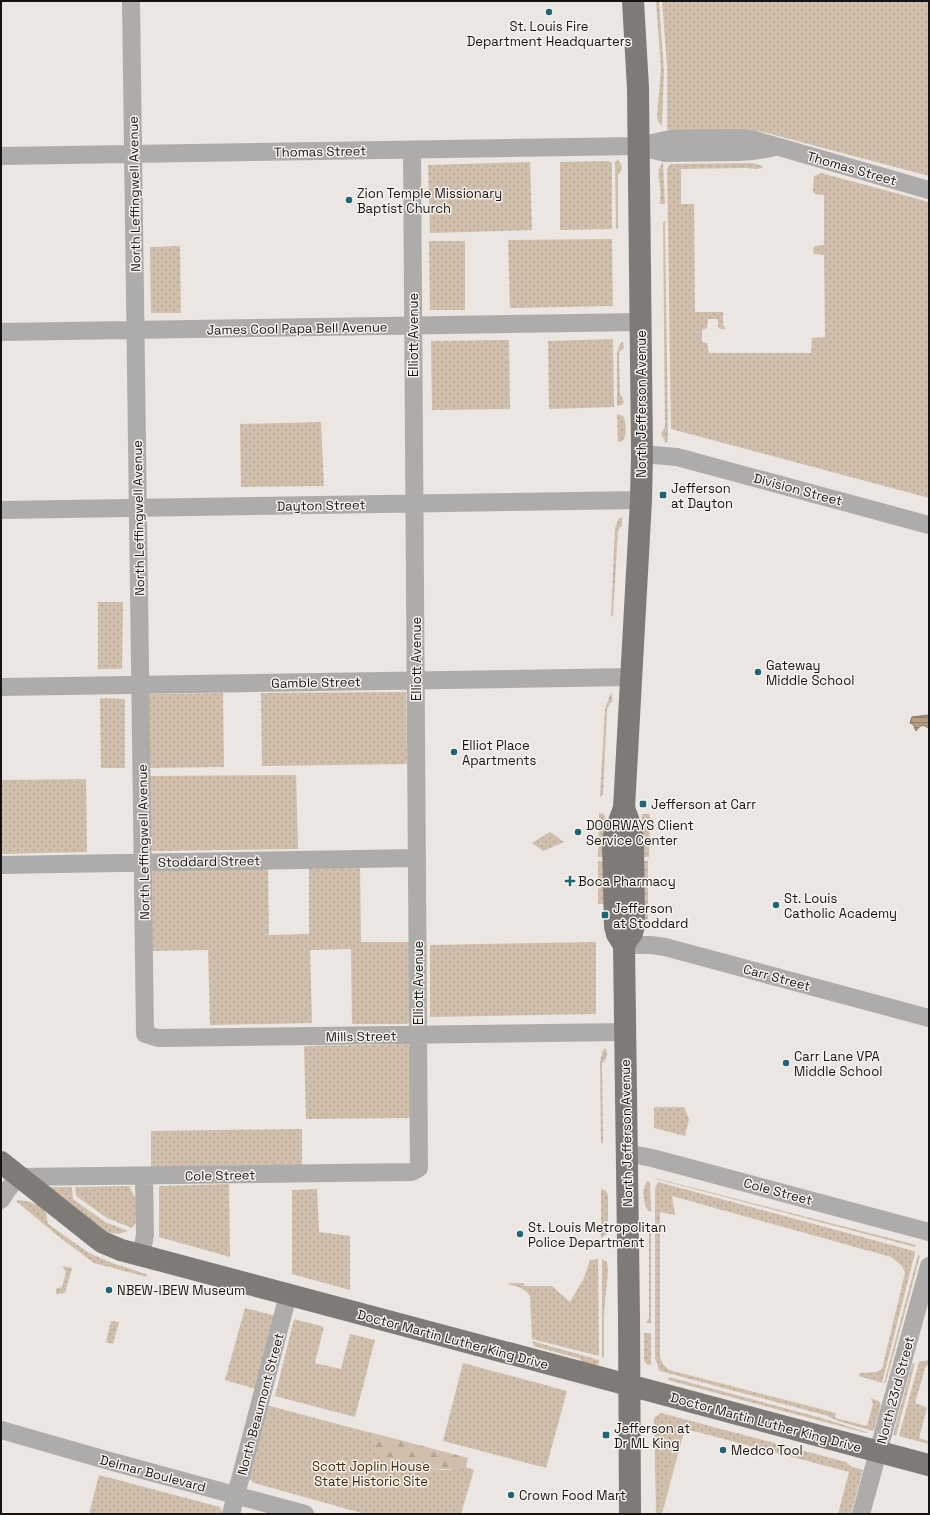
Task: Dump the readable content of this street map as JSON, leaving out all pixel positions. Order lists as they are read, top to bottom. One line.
{"streets":{"main road":["North Jefferson Avenue","Doctor Martin Luther King Drive"],"street":["Thomas Street","North Leffingwell Avenue","James Cool Papa Bell Avenue","Elliott Avenue","Division Street","Dayton Street","Gamble Street","Stoddard Street","Carr Street","Mills Street","Cole Street","North 23rd Street","North Beaumont Street","Delmar Boulevard"]},"crossings":[["Thomas Street","North Leffingwell Avenue"],["Thomas Street","Elliott Avenue"],["Thomas Street","North Jefferson Avenue"],["North Leffingwell Avenue","James Cool Papa Bell Avenue"],["North Leffingwell Avenue","Dayton Street"],["North Leffingwell Avenue","Gamble Street"],["North Leffingwell Avenue","Stoddard Street"],["North Leffingwell Avenue","Mills Street"],["James Cool Papa Bell Avenue","Elliott Avenue"],["James Cool Papa Bell Avenue","North Jefferson Avenue"],["Elliott Avenue","Dayton Street"],["Elliott Avenue","Gamble Street"],["Elliott Avenue","Stoddard Street"],["Elliott Avenue","Mills Street"],["Elliott Avenue","Cole Street"],["North Jefferson Avenue","Division Street"],["North Jefferson Avenue","Dayton Street"],["North Jefferson Avenue","Gamble Street"],["North Jefferson Avenue","Carr Street"],["North Jefferson Avenue","Mills Street"],["North Jefferson Avenue","Cole Street"],["North Jefferson Avenue","Doctor Martin Luther King Drive"],["Cole Street","Doctor Martin Luther King Drive"],["Doctor Martin Luther King Drive","North 23rd Street"],["Doctor Martin Luther King Drive","North Beaumont Street"],["North Beaumont Street","Delmar Boulevard"]],"parks":["Scott Joplin House State Historic Site"],"places":{"other":["St. Louis Fire Department Headquarters","Zion Temple Missionary Baptist Church","Gateway Middle School","Elliot Place Apartments","DOORWAYS Client Service Center","St. Louis Catholic Academy","Carr Lane VPA Middle School","St. Louis Metropolitan Police Department","NBEW-IBEW Museum","Medco Tool","Crown Food Mart"],"transit":["Jefferson at Dayton","Jefferson at Carr","Jefferson at Stoddard","Jefferson at Dr ML King"],"health":["Boca Pharmacy"]}}
